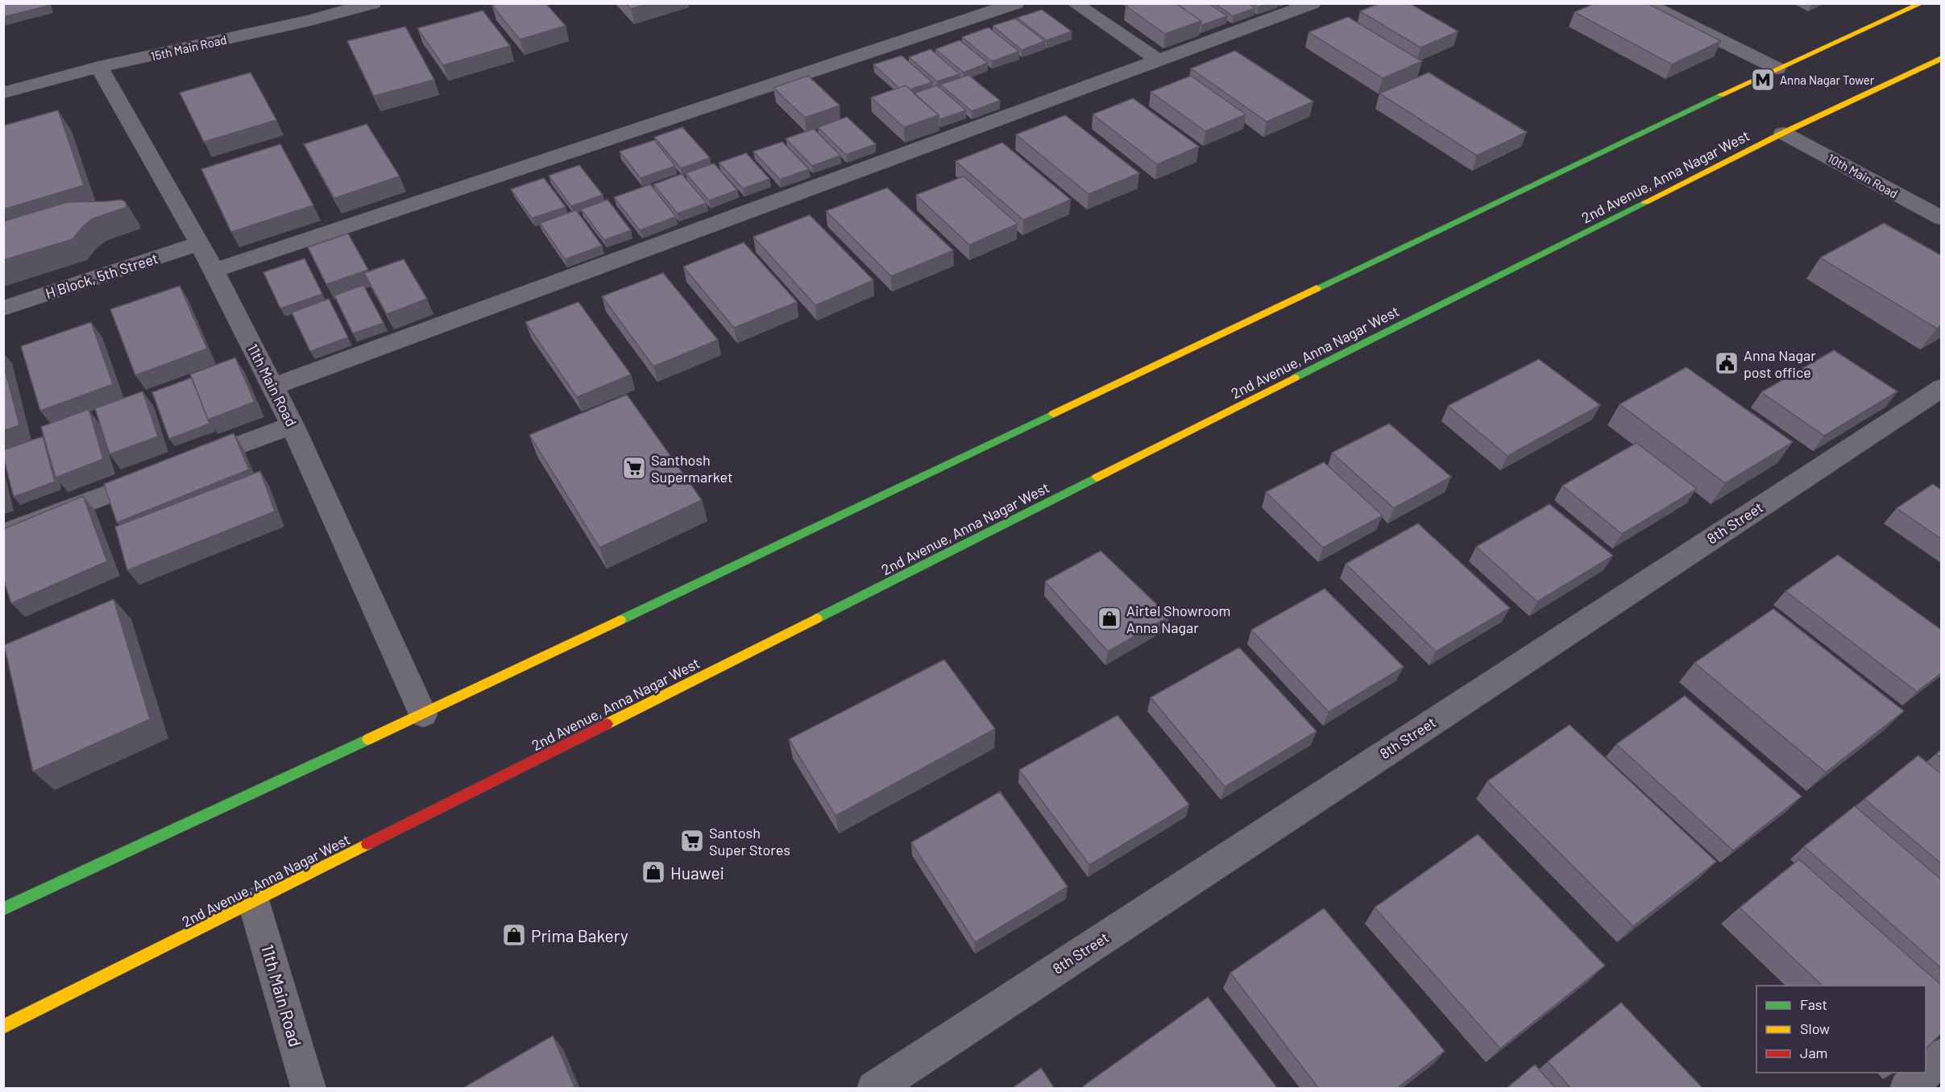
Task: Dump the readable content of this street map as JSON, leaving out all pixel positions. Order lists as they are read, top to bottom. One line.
{"streets":{"main road":["2nd Avenue, Anna Nagar West"],"street":["15th Main Road","10th Main Road","H Block, 5th Street","11th Main Road","8th Street"]},"crossings":[["15th Main Road","11th Main Road"],["10th Main Road","2nd Avenue, Anna Nagar West"],["2nd Avenue, Anna Nagar West","11th Main Road"],["H Block, 5th Street","11th Main Road"]],"places":{"metro station":["Anna Nagar Tower"],"public building":["Anna Nagar post office"],"supermarket":["Santhosh Supermarket","Santosh Super Stores"],"shop":["Airtel Showroom Anna Nagar","Huawei","Prima Bakery"]},"legend":["Fast","Slow","Jam"]}
